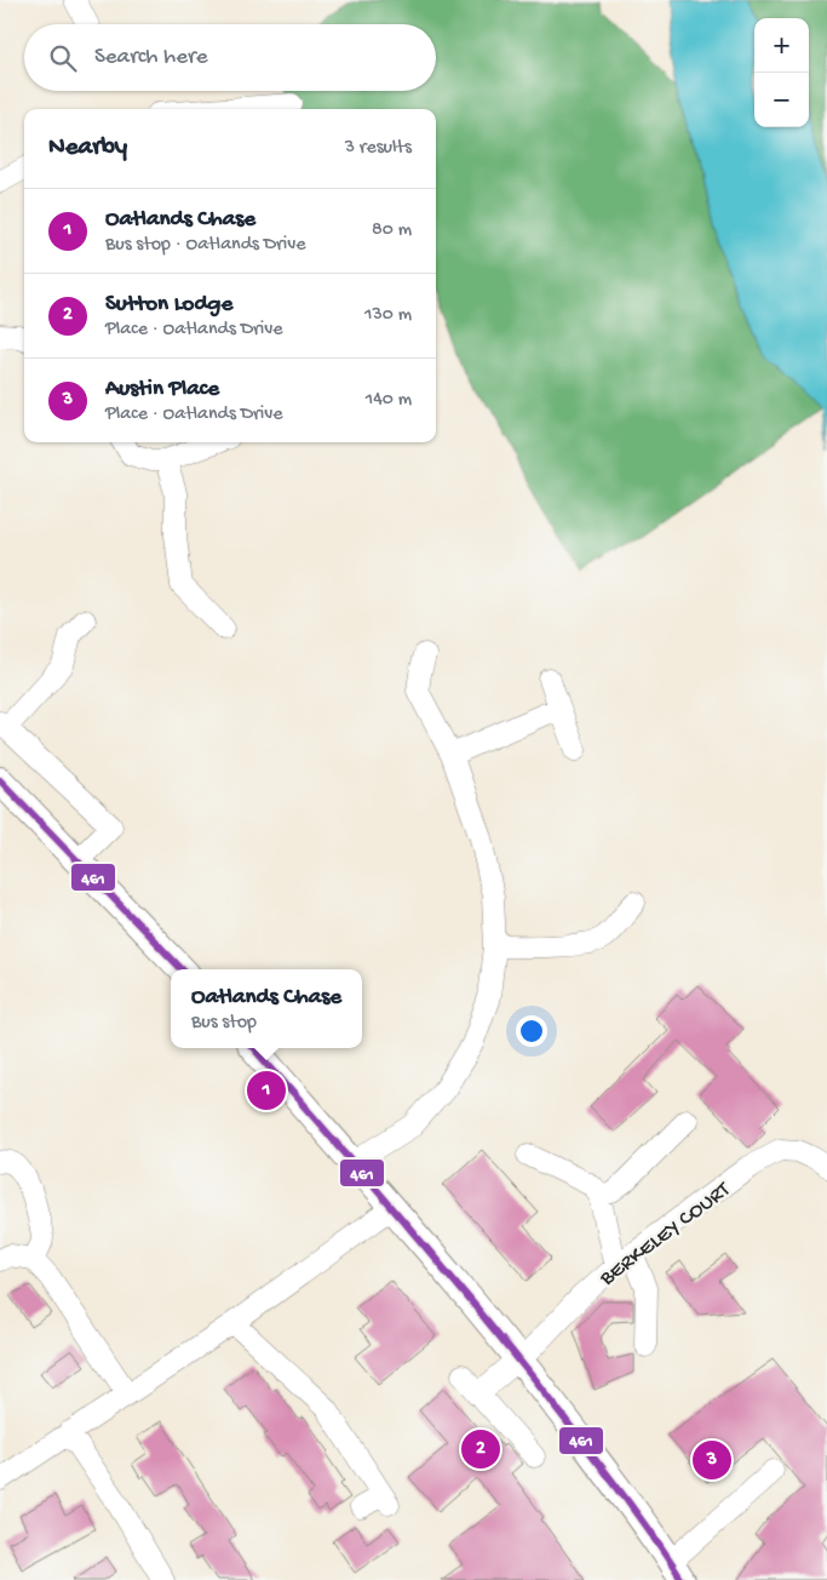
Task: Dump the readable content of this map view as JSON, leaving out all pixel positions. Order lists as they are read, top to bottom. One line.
{"streets":{"street":["BERKELEY COURT"]},"lines":["transit line 461"],"page":{"map_buttons":["+","−"],"search":"Search here","heading":["Nearby","3 results"],"list":[{"mark":"1","name":"Oatlands Chase","note":"Bus stop · Oatlands Drive","value":"80 m"},{"mark":"2","name":"Sutton Lodge","note":"Place · Oatlands Drive","value":"130 m"},{"mark":"3","name":"Austin Place","note":"Place · Oatlands Drive","value":"140 m"}],"popup":["Oatlands Chase","Bus stop"],"pins":["1","2","3"]}}
